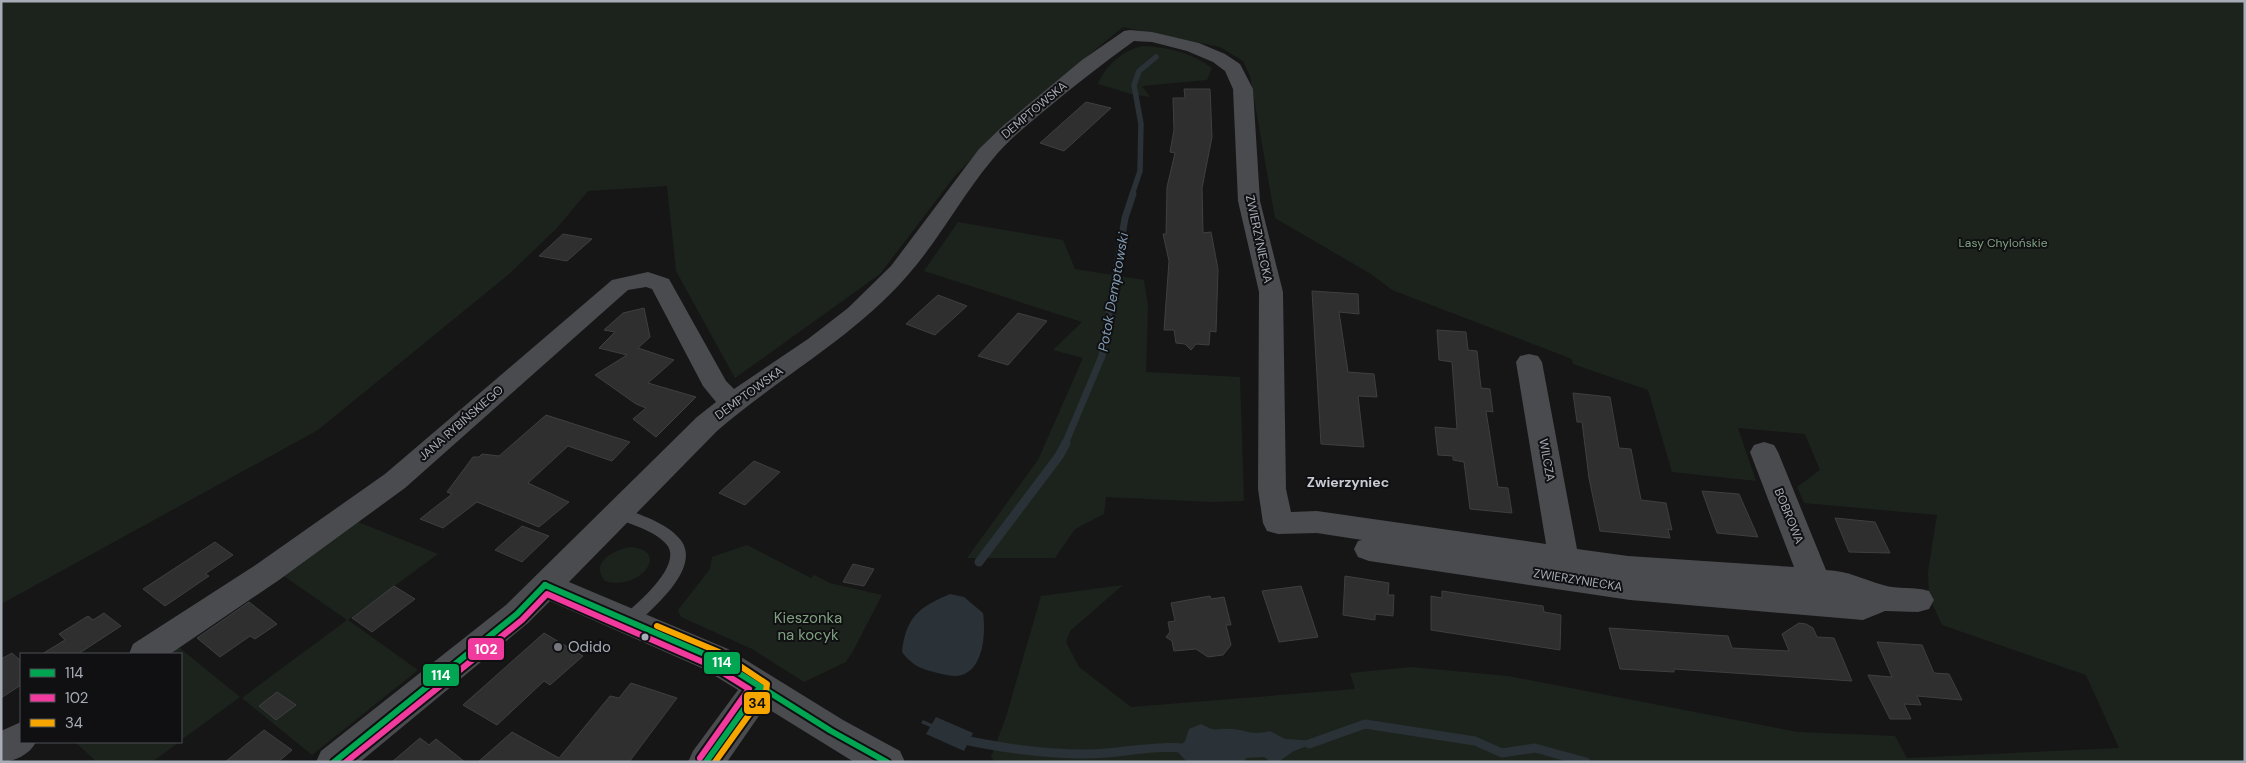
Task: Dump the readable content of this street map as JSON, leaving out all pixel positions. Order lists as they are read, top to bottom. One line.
{"streets":{"street":["DEMPTOWSKA","ZWIERZYNIECKA","JANA RYBIŃSKIEGO","WILCZA","BOBROWA"]},"crossings":[["DEMPTOWSKA","ZWIERZYNIECKA"],["DEMPTOWSKA","JANA RYBIŃSKIEGO"],["ZWIERZYNIECKA","WILCZA"],["ZWIERZYNIECKA","BOBROWA"]],"districts":["Zwierzyniec"],"water":["Potok Demptowski"],"parks":["Lasy Chylońskie","Kieszonka na kocyk"],"places":["Odido"],"lines":["transit line 114","transit line 102","transit line 34"],"legend":["114","102","34"]}
